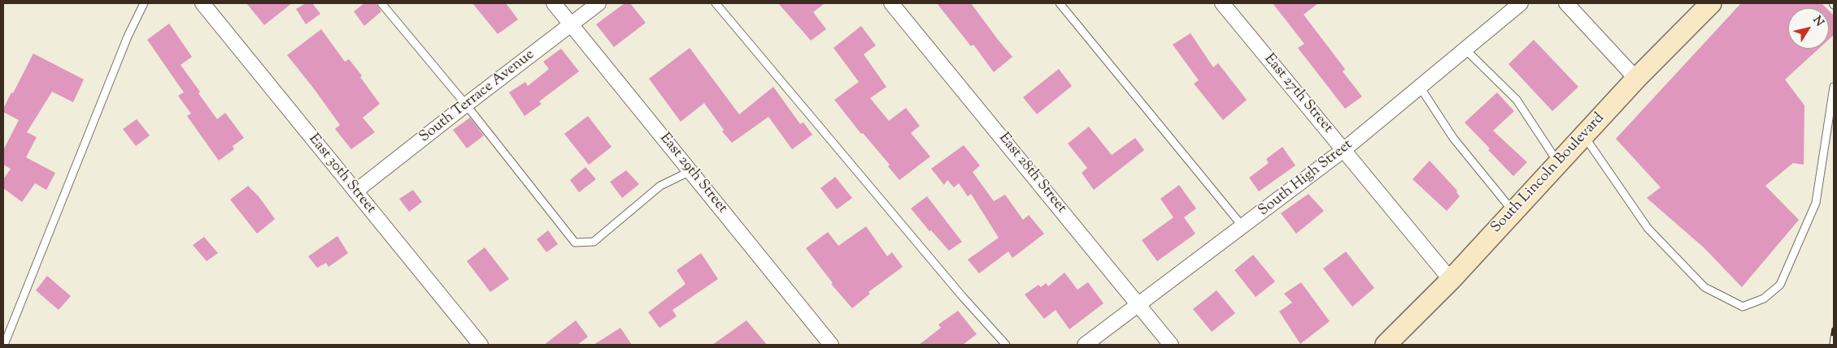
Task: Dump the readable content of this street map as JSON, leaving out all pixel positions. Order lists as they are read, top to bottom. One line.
{"streets":{"street":["East 27th Street","South Terrace Avenue","East 29th Street","East 28th Street","South Lincoln Boulevard","East 30th Street","South High Street"]},"crossings":[["East 27th Street","South Lincoln Boulevard"],["East 27th Street","South High Street"],["South Terrace Avenue","East 29th Street"],["South Terrace Avenue","East 30th Street"],["East 28th Street","South High Street"]],"north":"top right"}
